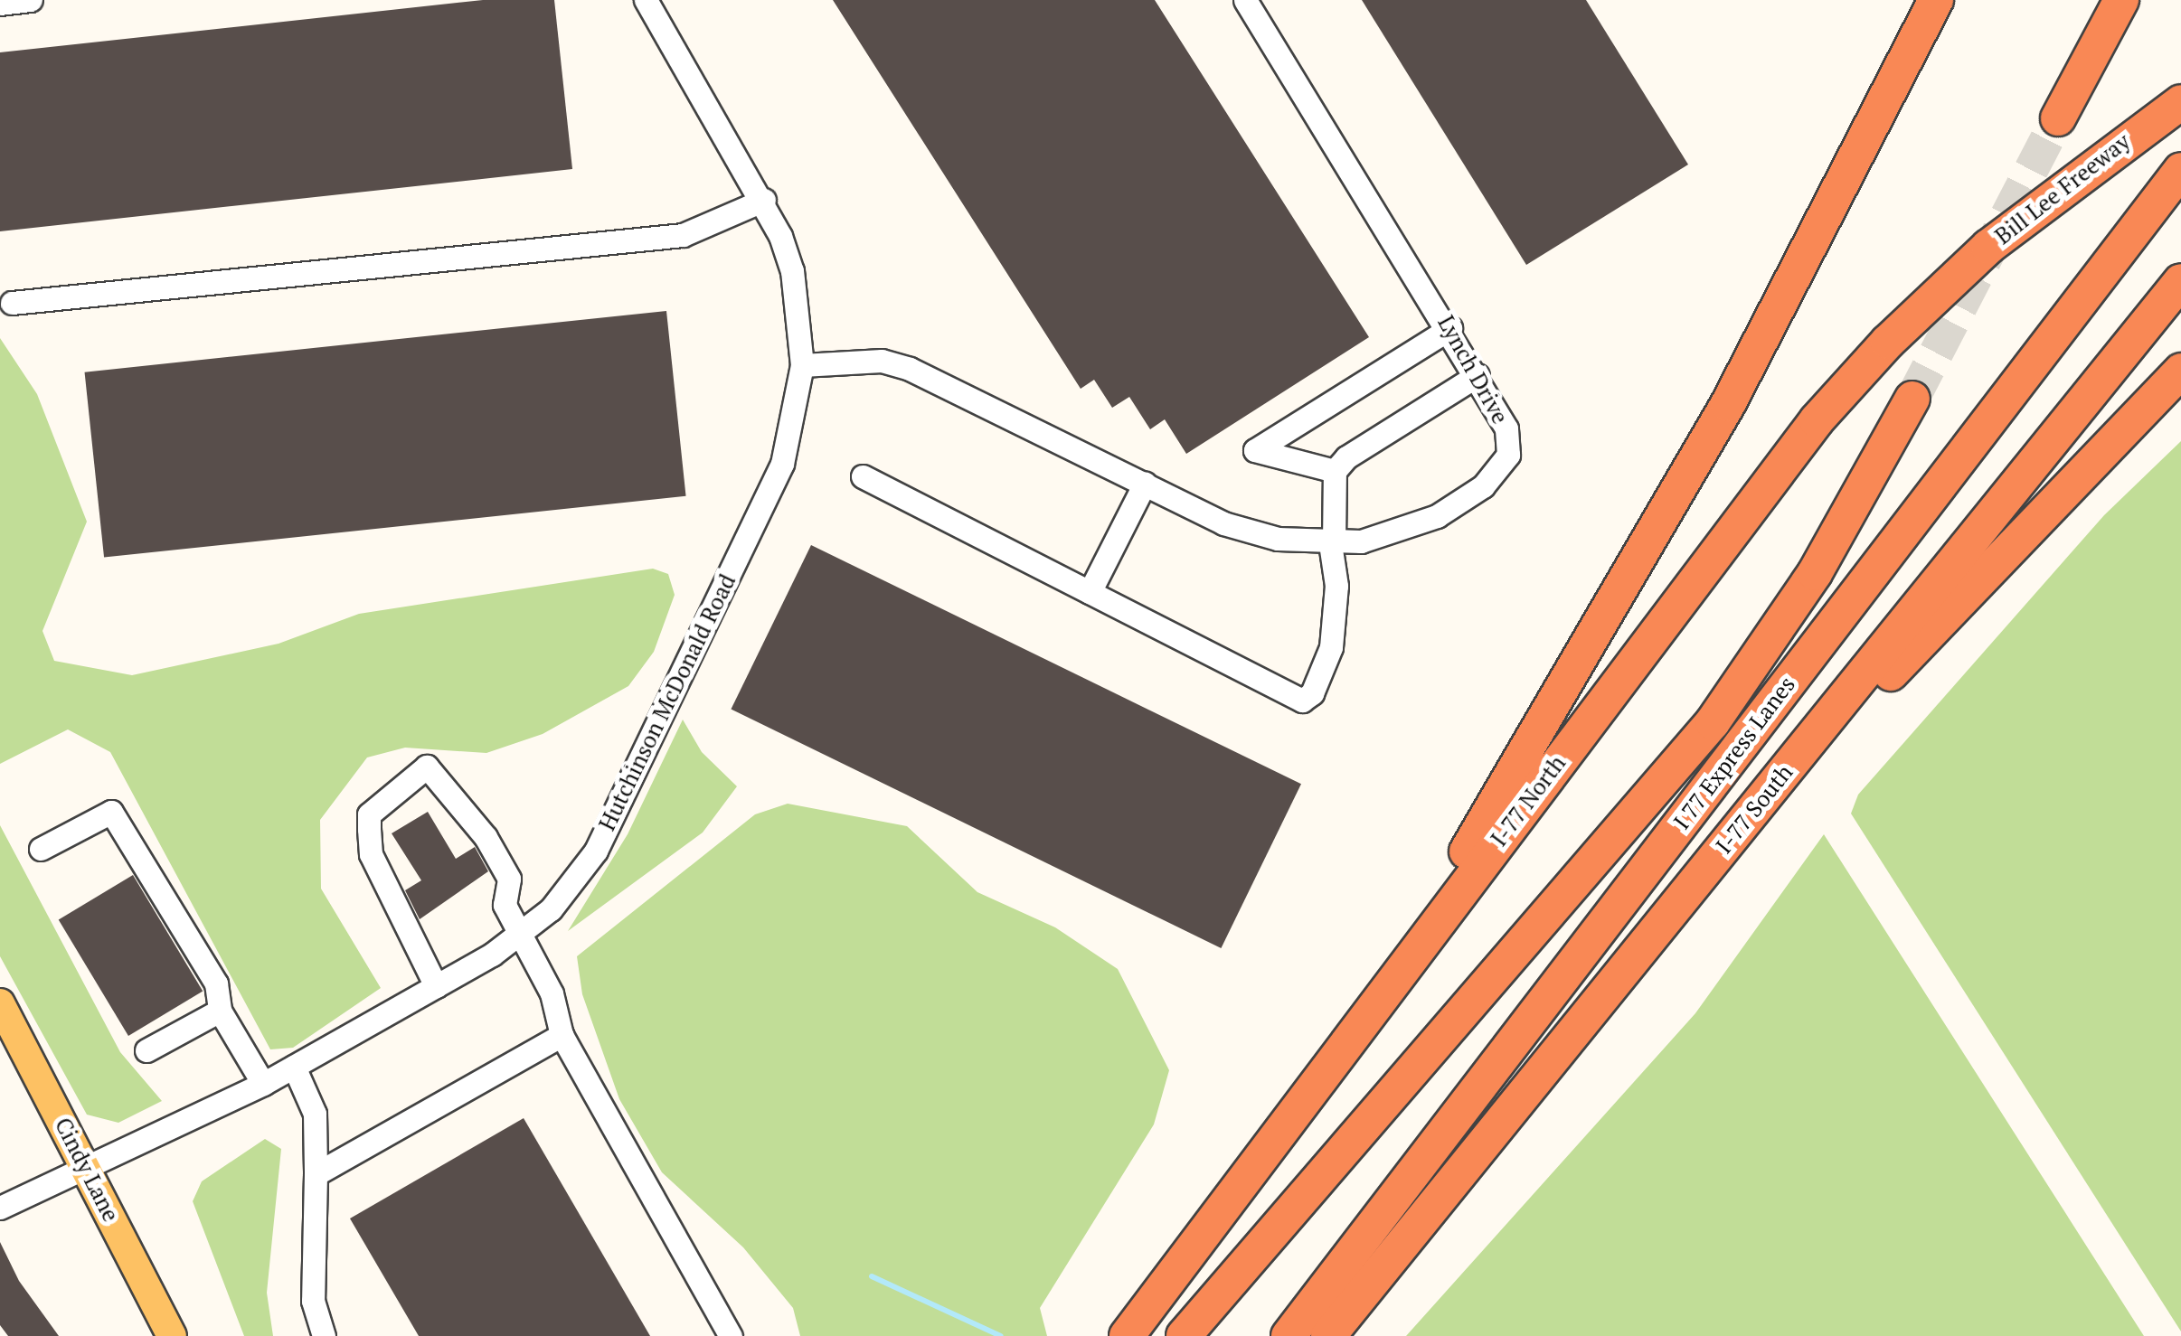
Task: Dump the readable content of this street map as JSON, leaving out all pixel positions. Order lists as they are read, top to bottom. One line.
{"streets":{"highway":["Bill Lee Freeway","I 77 Express Lanes","I-77 North","I-77 South"],"main road":["Cindy Lane"],"street":["Lynch Drive","Hutchinson McDonald Road"]},"crossings":[["Bill Lee Freeway","I-77 North"],["Lynch Drive","Hutchinson McDonald Road"],["Hutchinson McDonald Road","Cindy Lane"]]}
